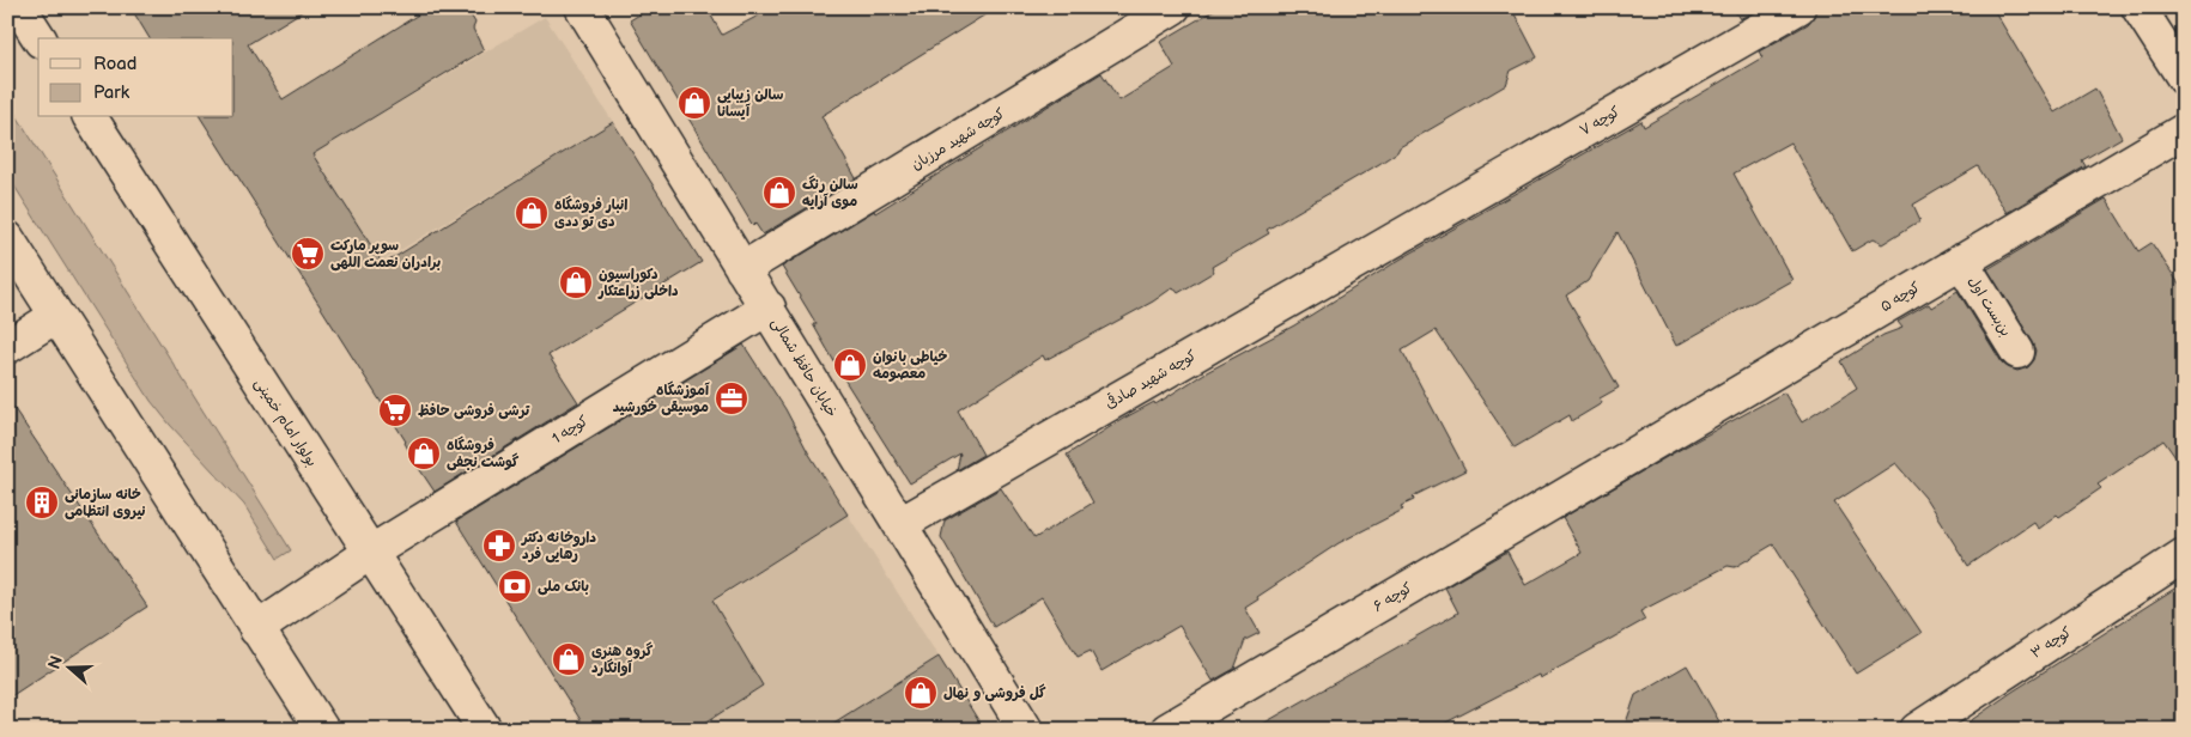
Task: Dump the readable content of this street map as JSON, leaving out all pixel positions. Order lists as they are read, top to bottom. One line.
{"streets":{"street":["کوچه ۷","کوچه شهید مرزبان","کوچه ۵","بن‌بست اول","خیابان حافظ شمالی","کوچه شهید صادقی","بولوار امام خمینی","کوچه 1","کوچه ۶","کوچه ۳"]},"crossings":[["کوچه ۷","کوچه شهید صادقی"],["کوچه شهید مرزبان","خیابان حافظ شمالی"],["کوچه ۵","بن‌بست اول"],["کوچه ۵","کوچه ۶"],["خیابان حافظ شمالی","کوچه شهید صادقی"],["خیابان حافظ شمالی","کوچه 1"],["بولوار امام خمینی","کوچه 1"]],"places":{"shop":["سالن زیبایی آیسانا","سالن رنگ موی آرایه","انبار فروشگاه دی تو ددی","دکوراسیون داخلی زراعتکار","خیاطی بانوان معصومه","فروشگاه گوشت نجفی","گروه هنری آوانگارد","گل فروشی و نهال"],"supermarket":["سوپر مارکت برادران نعمت اللهی","ترشی فروشی حافظ"],"office":["آموزشگاه موسیقی خورشید"],"building":["خانه سازمانی نیروی انتظامی"],"pharmacy":["داروخانه دکتر رهایی فرد"],"bank":["بانک ملی"]},"legend":["Road","Park"],"north":"left"}
